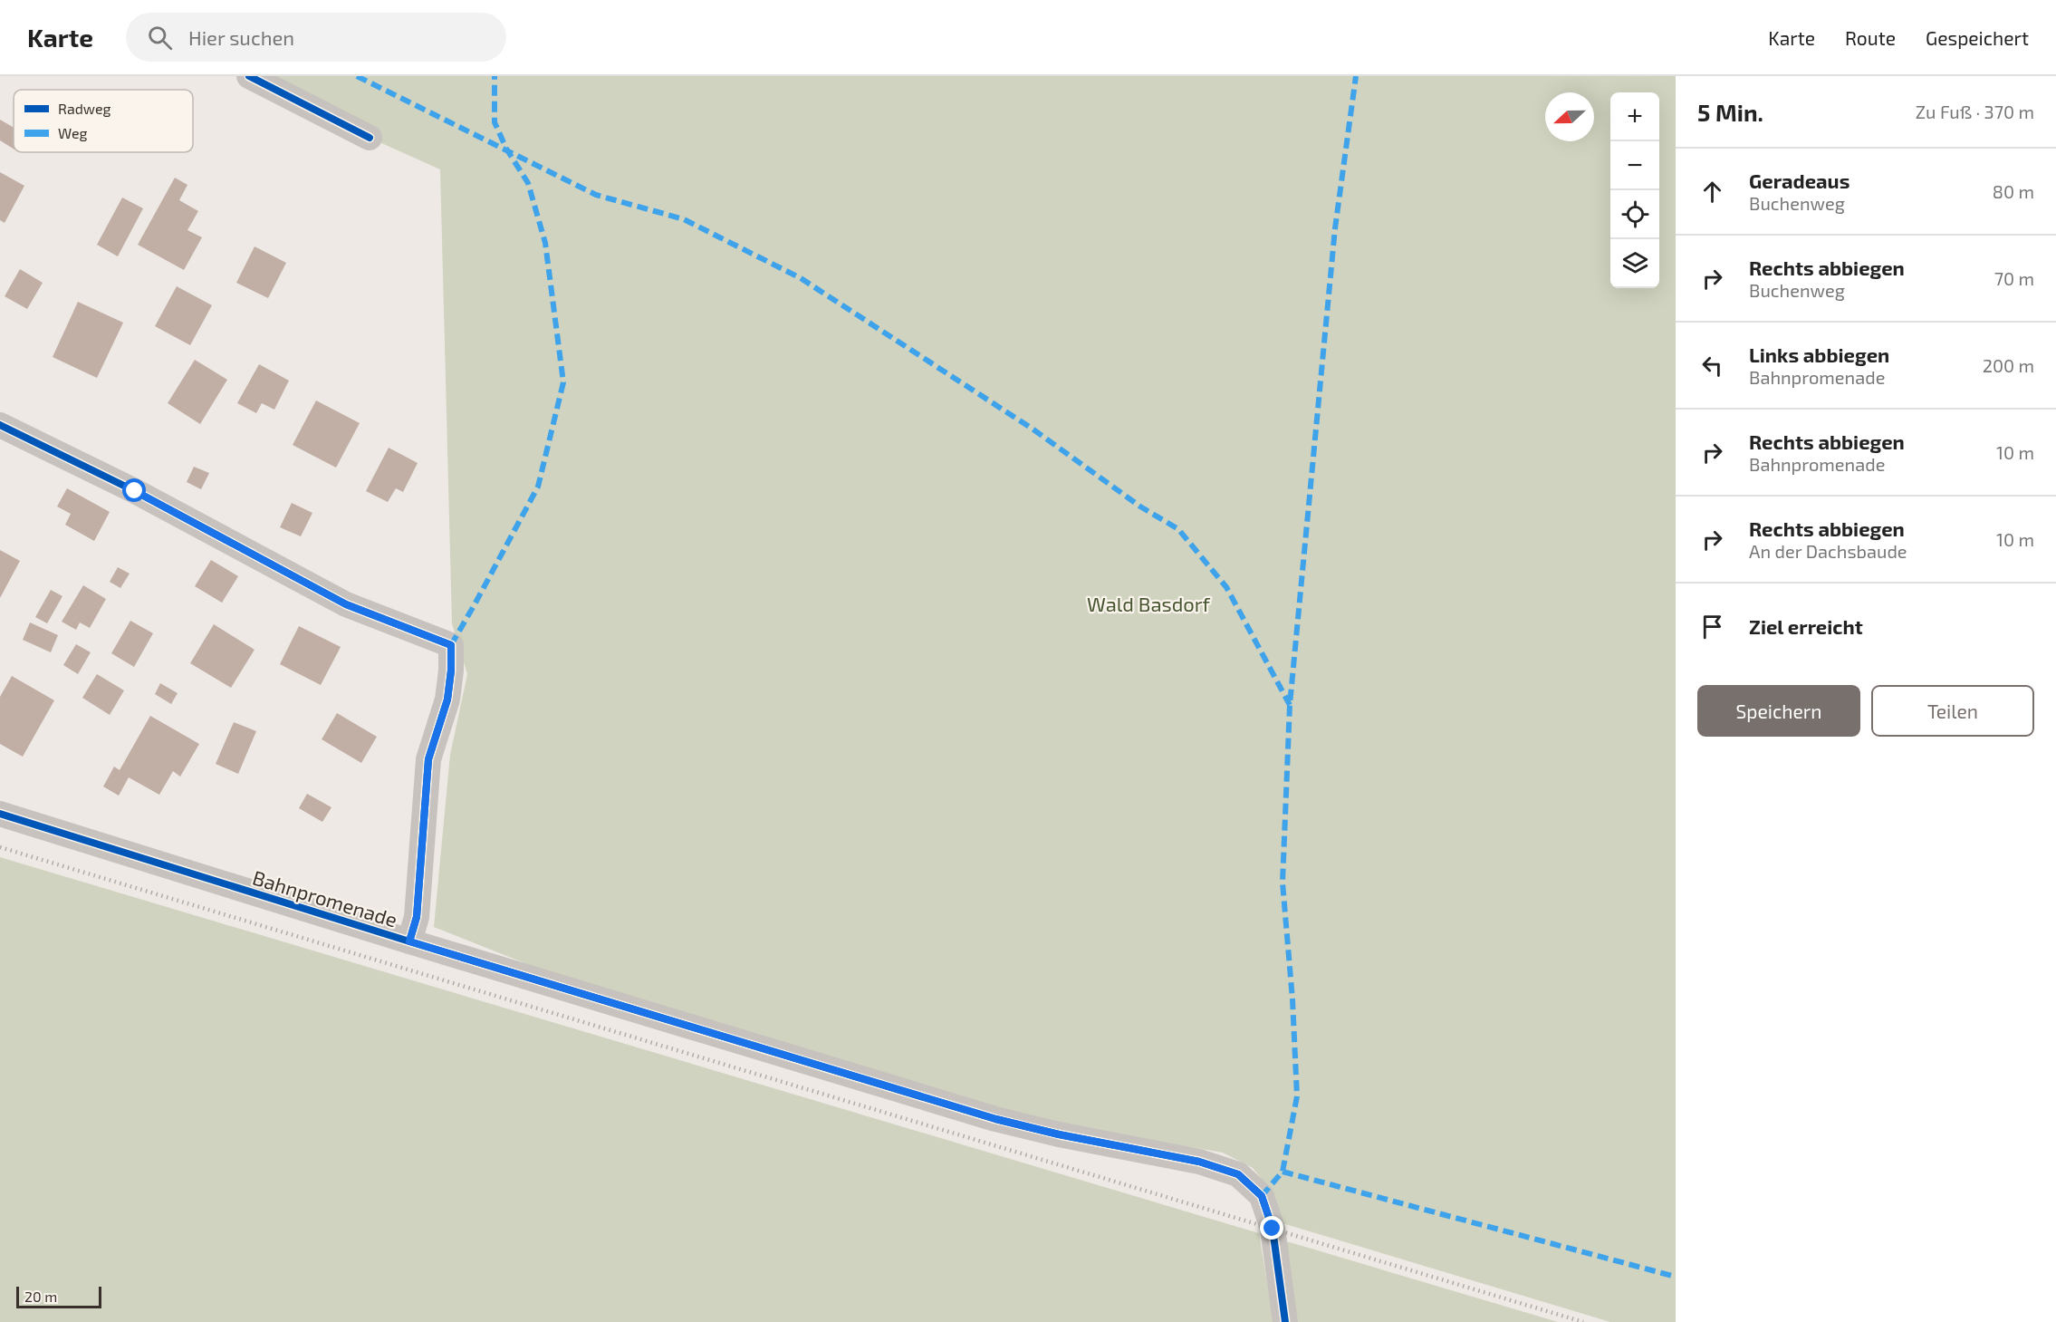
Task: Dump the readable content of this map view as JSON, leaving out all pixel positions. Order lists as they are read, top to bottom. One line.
{"streets":{"street":["Bahnpromenade"]},"parks":["Wald Basdorf"],"legend":["Radweg","Weg"],"scale_bar":"20 m","north":"left","page":{"header":"Karte","search":"Hier suchen","nav":["Karte","Route","Gespeichert"],"heading":["5 Min.","Zu Fuß · 370 m"],"map_buttons":["+","−"],"list":[["Geradeaus","Buchenweg","80 m"],["Rechts abbiegen","Buchenweg","70 m"],["Links abbiegen","Bahnpromenade","200 m"],["Rechts abbiegen","Bahnpromenade","10 m"],["Rechts abbiegen","An der Dachsbaude","10 m"],"Ziel erreicht"],"buttons":["Speichern","Teilen"],"scale":"20 m"}}
